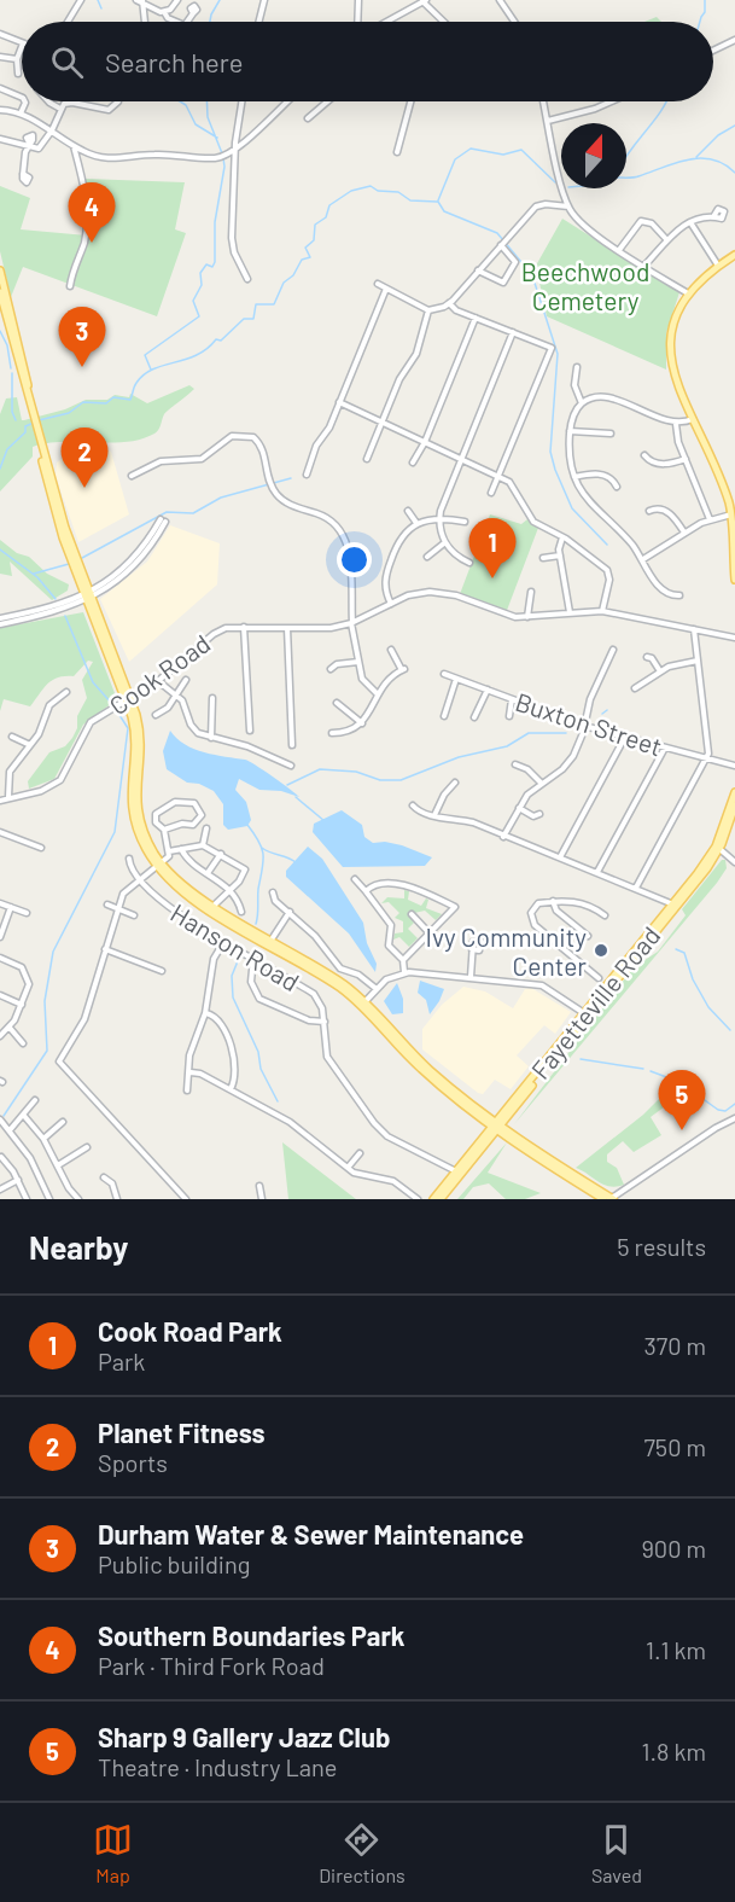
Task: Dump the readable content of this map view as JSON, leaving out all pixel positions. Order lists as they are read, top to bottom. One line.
{"streets":{"main road":["Fayetteville Road"],"street":["Cook Road","Buxton Street","Hanson Road"]},"crossings":[["Hanson Road","Fayetteville Road"]],"parks":["Beechwood Cemetery"],"places":["Ivy Community Center"],"north":"top","page":{"search":"Search here","pins":["4","3","2","1","5"],"heading":["Nearby","5 results"],"list":[{"mark":"1","name":"Cook Road Park","note":"Park","value":"370 m"},{"mark":"2","name":"Planet Fitness","note":"Sports","value":"750 m"},{"mark":"3","name":"Durham Water & Sewer Maintenance","note":"Public building","value":"900 m"},{"mark":"4","name":"Southern Boundaries Park","note":"Park · Third Fork Road","value":"1.1 km"},{"mark":"5","name":"Sharp 9 Gallery Jazz Club","note":"Theatre · Industry Lane","value":"1.8 km"}],"nav":["Map","Directions","Saved"]}}
